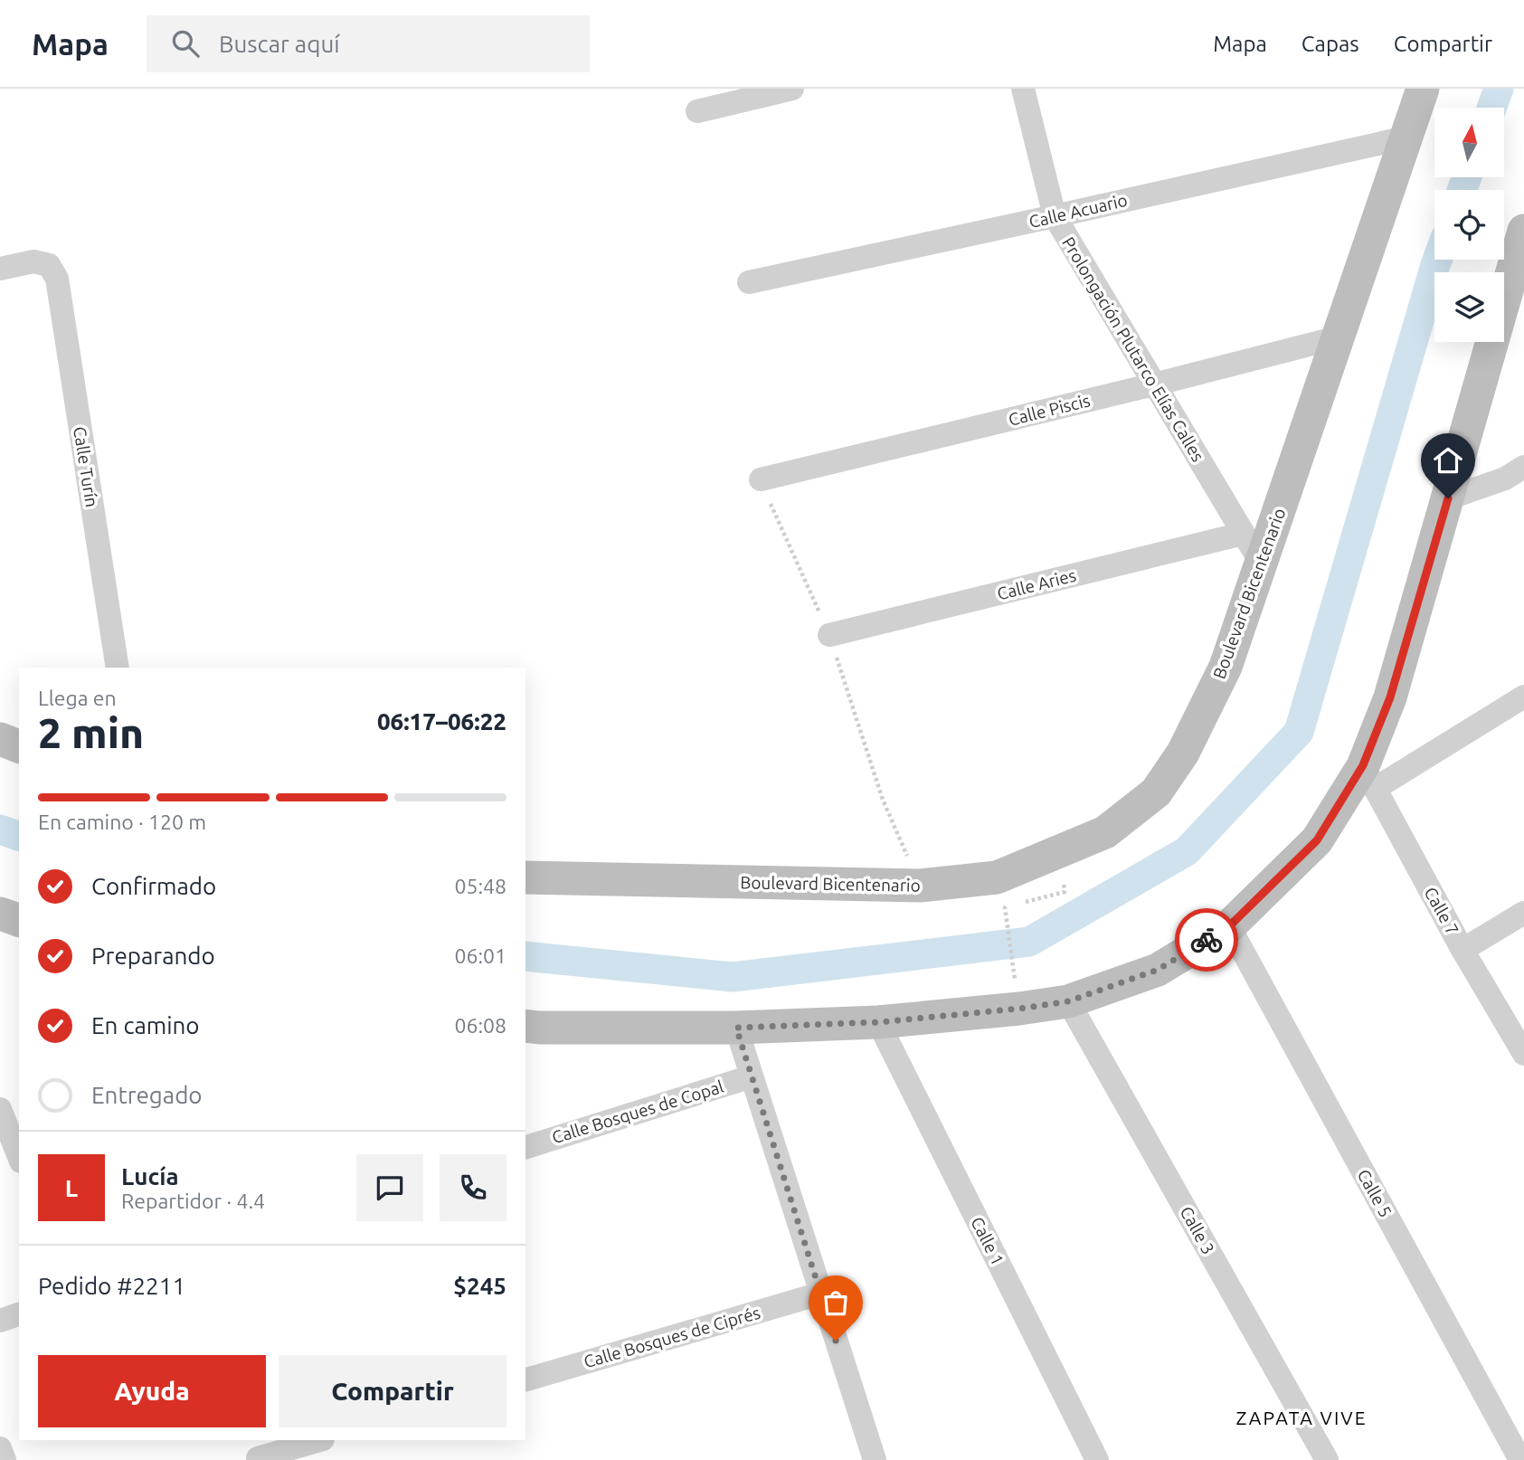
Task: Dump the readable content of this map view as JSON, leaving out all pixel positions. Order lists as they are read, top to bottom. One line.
{"streets":{"main road":["Boulevard Bicentenario"],"street":["Calle Acuario","Prolongación Plutarco Elías Calles","Calle Piscis","Calle Turín","Calle Aries","Calle 7","Calle Bosques de Copal","Calle 5","Calle 3","Calle 1","Calle Bosques de Ciprés"]},"crossings":[["Calle Acuario","Prolongación Plutarco Elías Calles"],["Calle Acuario","Boulevard Bicentenario"],["Prolongación Plutarco Elías Calles","Calle Piscis"],["Prolongación Plutarco Elías Calles","Calle Aries"],["Prolongación Plutarco Elías Calles","Boulevard Bicentenario"],["Calle Piscis","Boulevard Bicentenario"]],"districts":["ZAPATA VIVE"],"north":"top","page":{"header":"Mapa","search":"Buscar aquí","nav":["Mapa","Capas","Compartir"],"heading":["2 min","Llega en","06:17–06:22"],"panel":["Lucía","Repartidor · 4.4","Pedido #2211","$245"],"bar":"En camino · 120 m","list":[["Confirmado","05:48"],["Preparando","06:01"],["En camino","06:08"],"Entregado"],"round":"L","buttons":["Ayuda","Compartir"]}}
